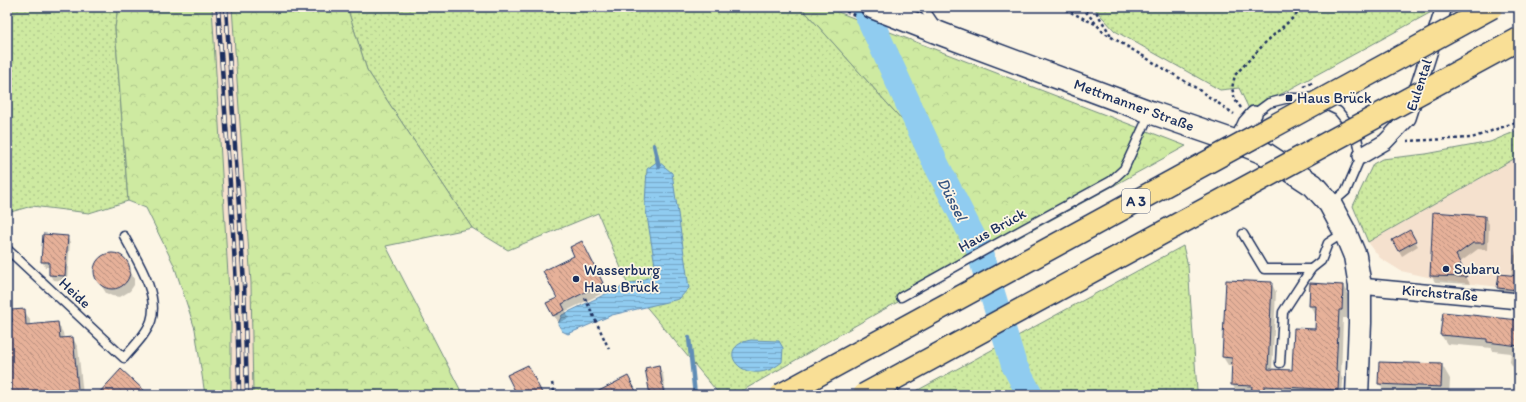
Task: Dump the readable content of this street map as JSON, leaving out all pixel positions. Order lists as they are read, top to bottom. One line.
{"streets":{"highway":["A 3"],"main road":["Mettmanner Straße"],"street":["Eulental","Kirchstraße"],"lane":["Haus Brück","Heide"]},"crossings":[["Mettmanner Straße","Haus Brück"],["Mettmanner Straße","Kirchstraße"]],"water":["Düssel"],"places":{"transit":["Haus Brück"],"other":["Subaru","Wasserburg Haus Brück"]}}
